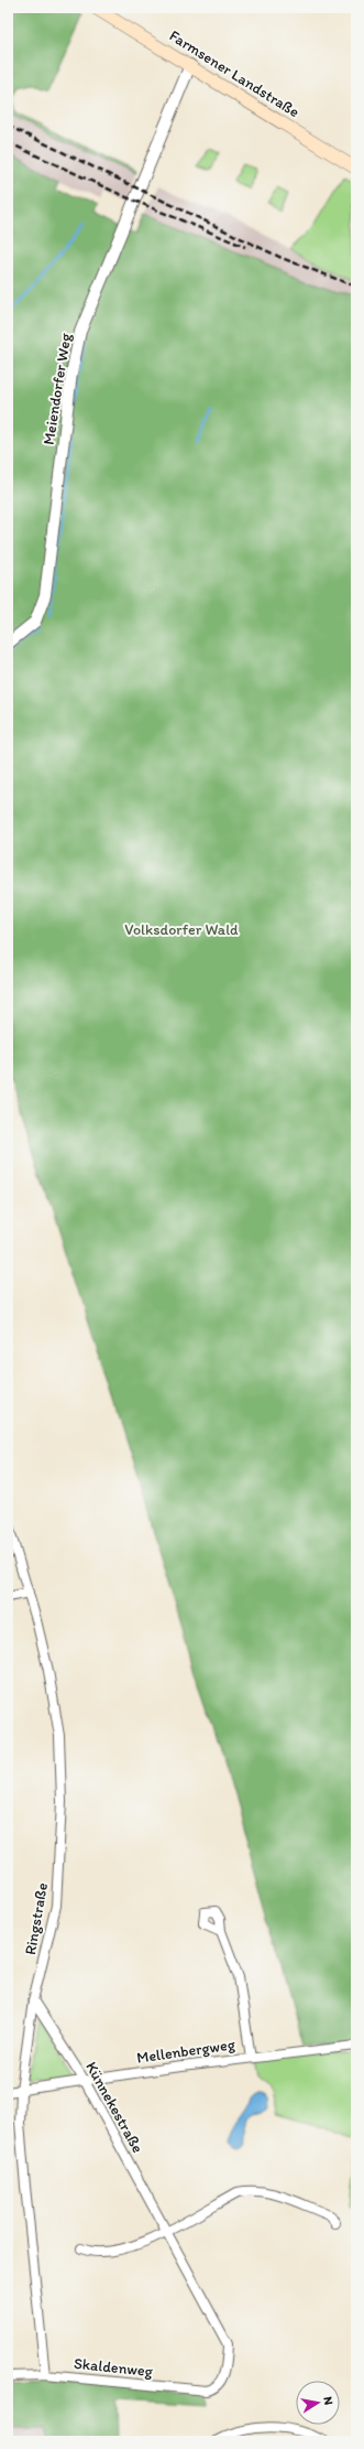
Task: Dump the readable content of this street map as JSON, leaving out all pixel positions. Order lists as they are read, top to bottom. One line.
{"streets":{"main road":["Farmsener Landstraße"],"street":["Meiendorfer Weg","Ringstraße","Mellenbergweg","Künnekestraße","Skaldenweg"]},"crossings":[["Farmsener Landstraße","Meiendorfer Weg"],["Ringstraße","Mellenbergweg"],["Ringstraße","Künnekestraße"],["Ringstraße","Skaldenweg"],["Mellenbergweg","Künnekestraße"],["Künnekestraße","Skaldenweg"]],"parks":["Volksdorfer Wald"],"north":"right"}
